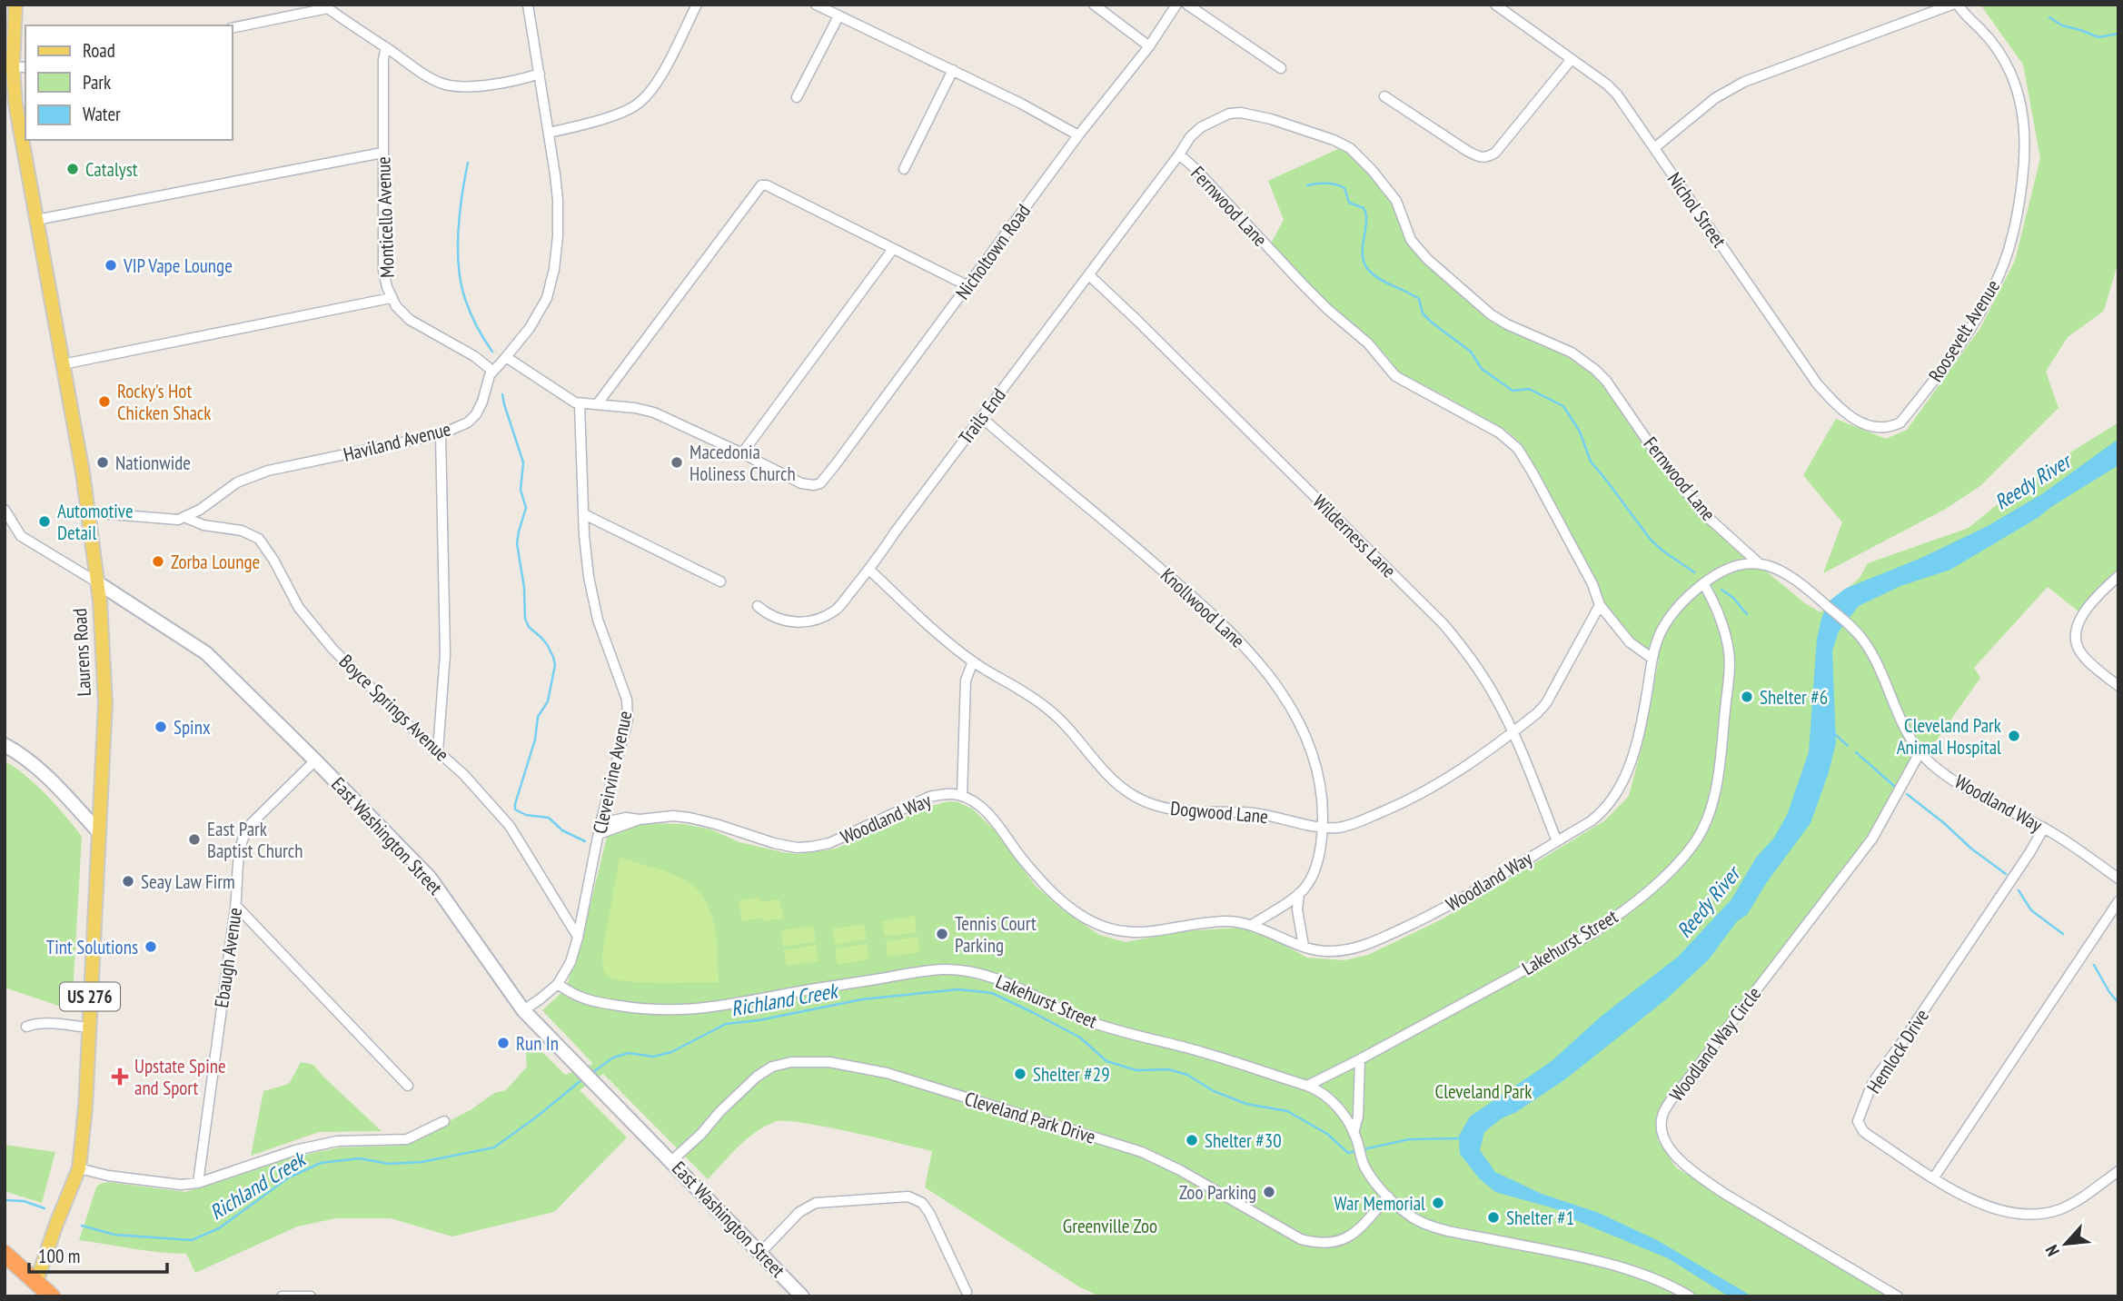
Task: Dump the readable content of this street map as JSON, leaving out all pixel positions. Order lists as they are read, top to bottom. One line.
{"streets":{"main road":["Laurens Road","US 276"],"street":["Fernwood Lane","Nichol Street","Monticello Avenue","Nicholtown Road","Roosevelt Avenue","Trails End","Haviland Avenue","Wilderness Lane","Knollwood Lane","Boyce Springs Avenue","Cleveirvine Avenue","Woodland Way","Dogwood Lane","East Washington Street","Lakehurst Street","Ebaugh Avenue","Woodland Way Circle","Hemlock Drive","Cleveland Park Drive"]},"crossings":[["Fernwood Lane","Trails End"],["Fernwood Lane","Woodland Way"],["Fernwood Lane","Dogwood Lane"],["Nichol Street","Roosevelt Avenue"],["Monticello Avenue","Haviland Avenue"],["Trails End","Wilderness Lane"],["Trails End","Knollwood Lane"],["Trails End","Dogwood Lane"],["Haviland Avenue","Boyce Springs Avenue"],["Wilderness Lane","Woodland Way"],["Wilderness Lane","Dogwood Lane"],["Knollwood Lane","Woodland Way"],["Knollwood Lane","Dogwood Lane"],["Laurens Road","East Washington Street"],["Boyce Springs Avenue","Cleveirvine Avenue"],["Cleveirvine Avenue","Woodland Way"],["Cleveirvine Avenue","East Washington Street"],["Cleveirvine Avenue","Lakehurst Street"],["Woodland Way","Lakehurst Street"],["Woodland Way","Woodland Way Circle"],["Woodland Way","Hemlock Drive"],["East Washington Street","Ebaugh Avenue"],["East Washington Street","Cleveland Park Drive"]],"water":["Reedy River","Richland Creek"],"parks":["Cleveland Park","Greenville Zoo"],"places":{"other":["Catalyst","VIP Vape Lounge","Rocky's Hot Chicken Shack","Nationwide","Macedonia Holiness Church","Automotive Detail","Zorba Lounge","Shelter #6","Spinx","Cleveland Park Animal Hospital","East Park Baptist Church","Seay Law Firm","Tennis Court Parking","Tint Solutions","Run In","Shelter #29","Shelter #30","Zoo Parking","War Memorial","Shelter #1"],"health":["Upstate Spine and Sport"]},"legend":["Road","Park","Water"],"scale_bar":"100 m","north":"bottom left"}
